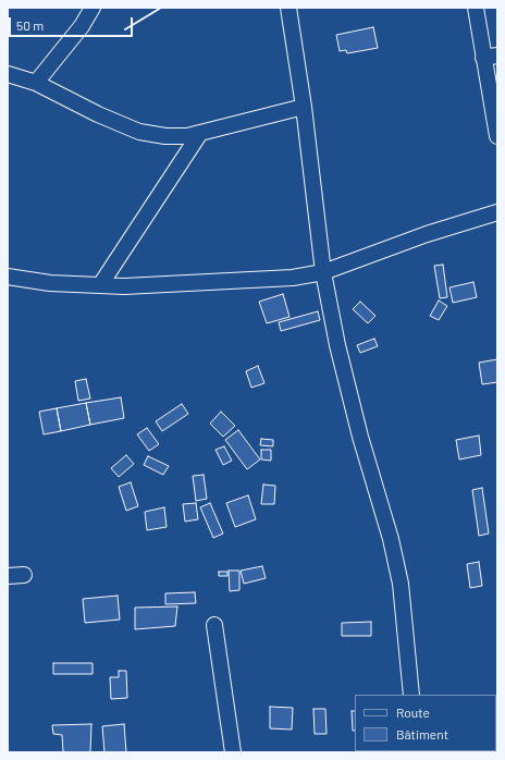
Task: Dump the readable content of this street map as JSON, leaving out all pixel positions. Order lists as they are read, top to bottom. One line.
{"legend":["Route","Bâtiment"],"scale_bar":"50 m"}
